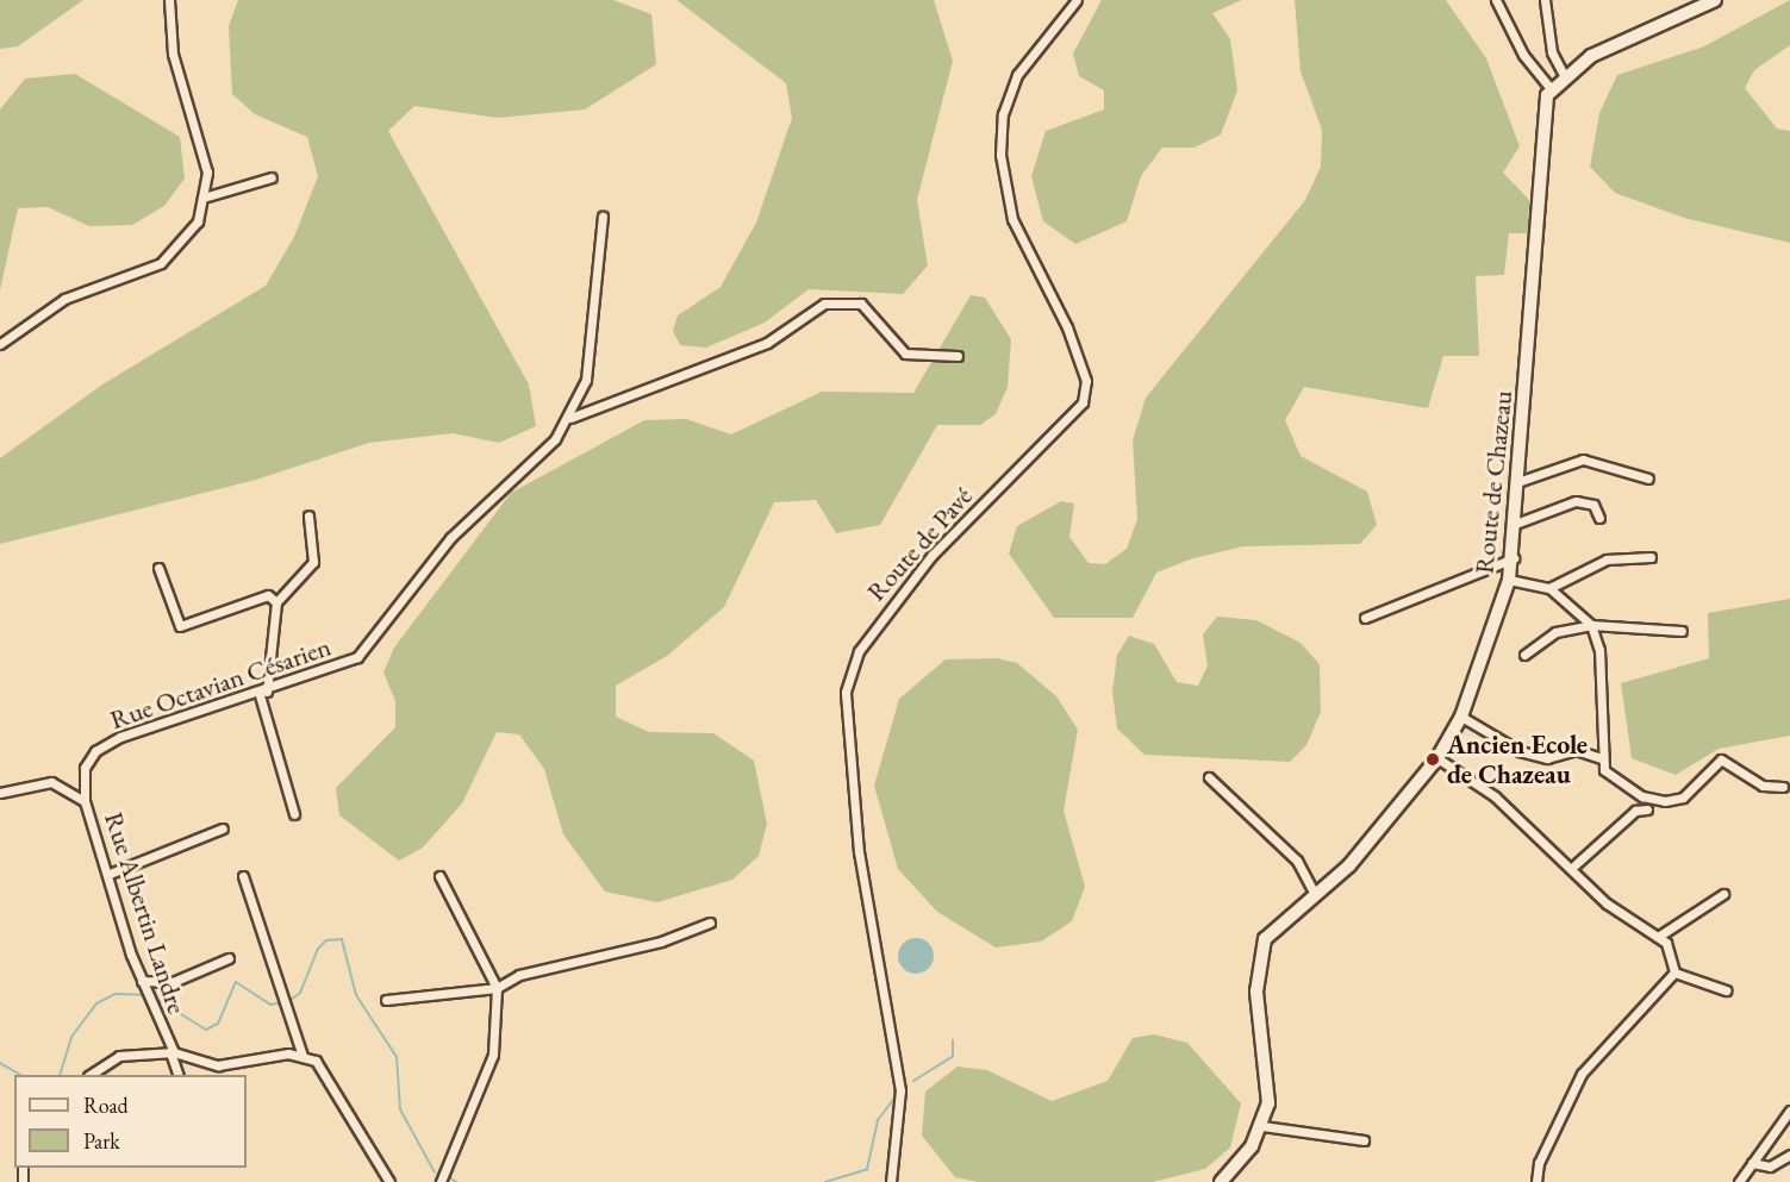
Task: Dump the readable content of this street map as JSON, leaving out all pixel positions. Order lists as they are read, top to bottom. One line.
{"streets":{"main road":["Route de Chazeau"],"street":["Route de Pavé","Rue Octavian Césarien","Rue Albertin Landre"]},"crossings":[["Rue Octavian Césarien","Rue Albertin Landre"]],"places":["Ancien Ecole de Chazeau"],"legend":["Road","Park"]}
